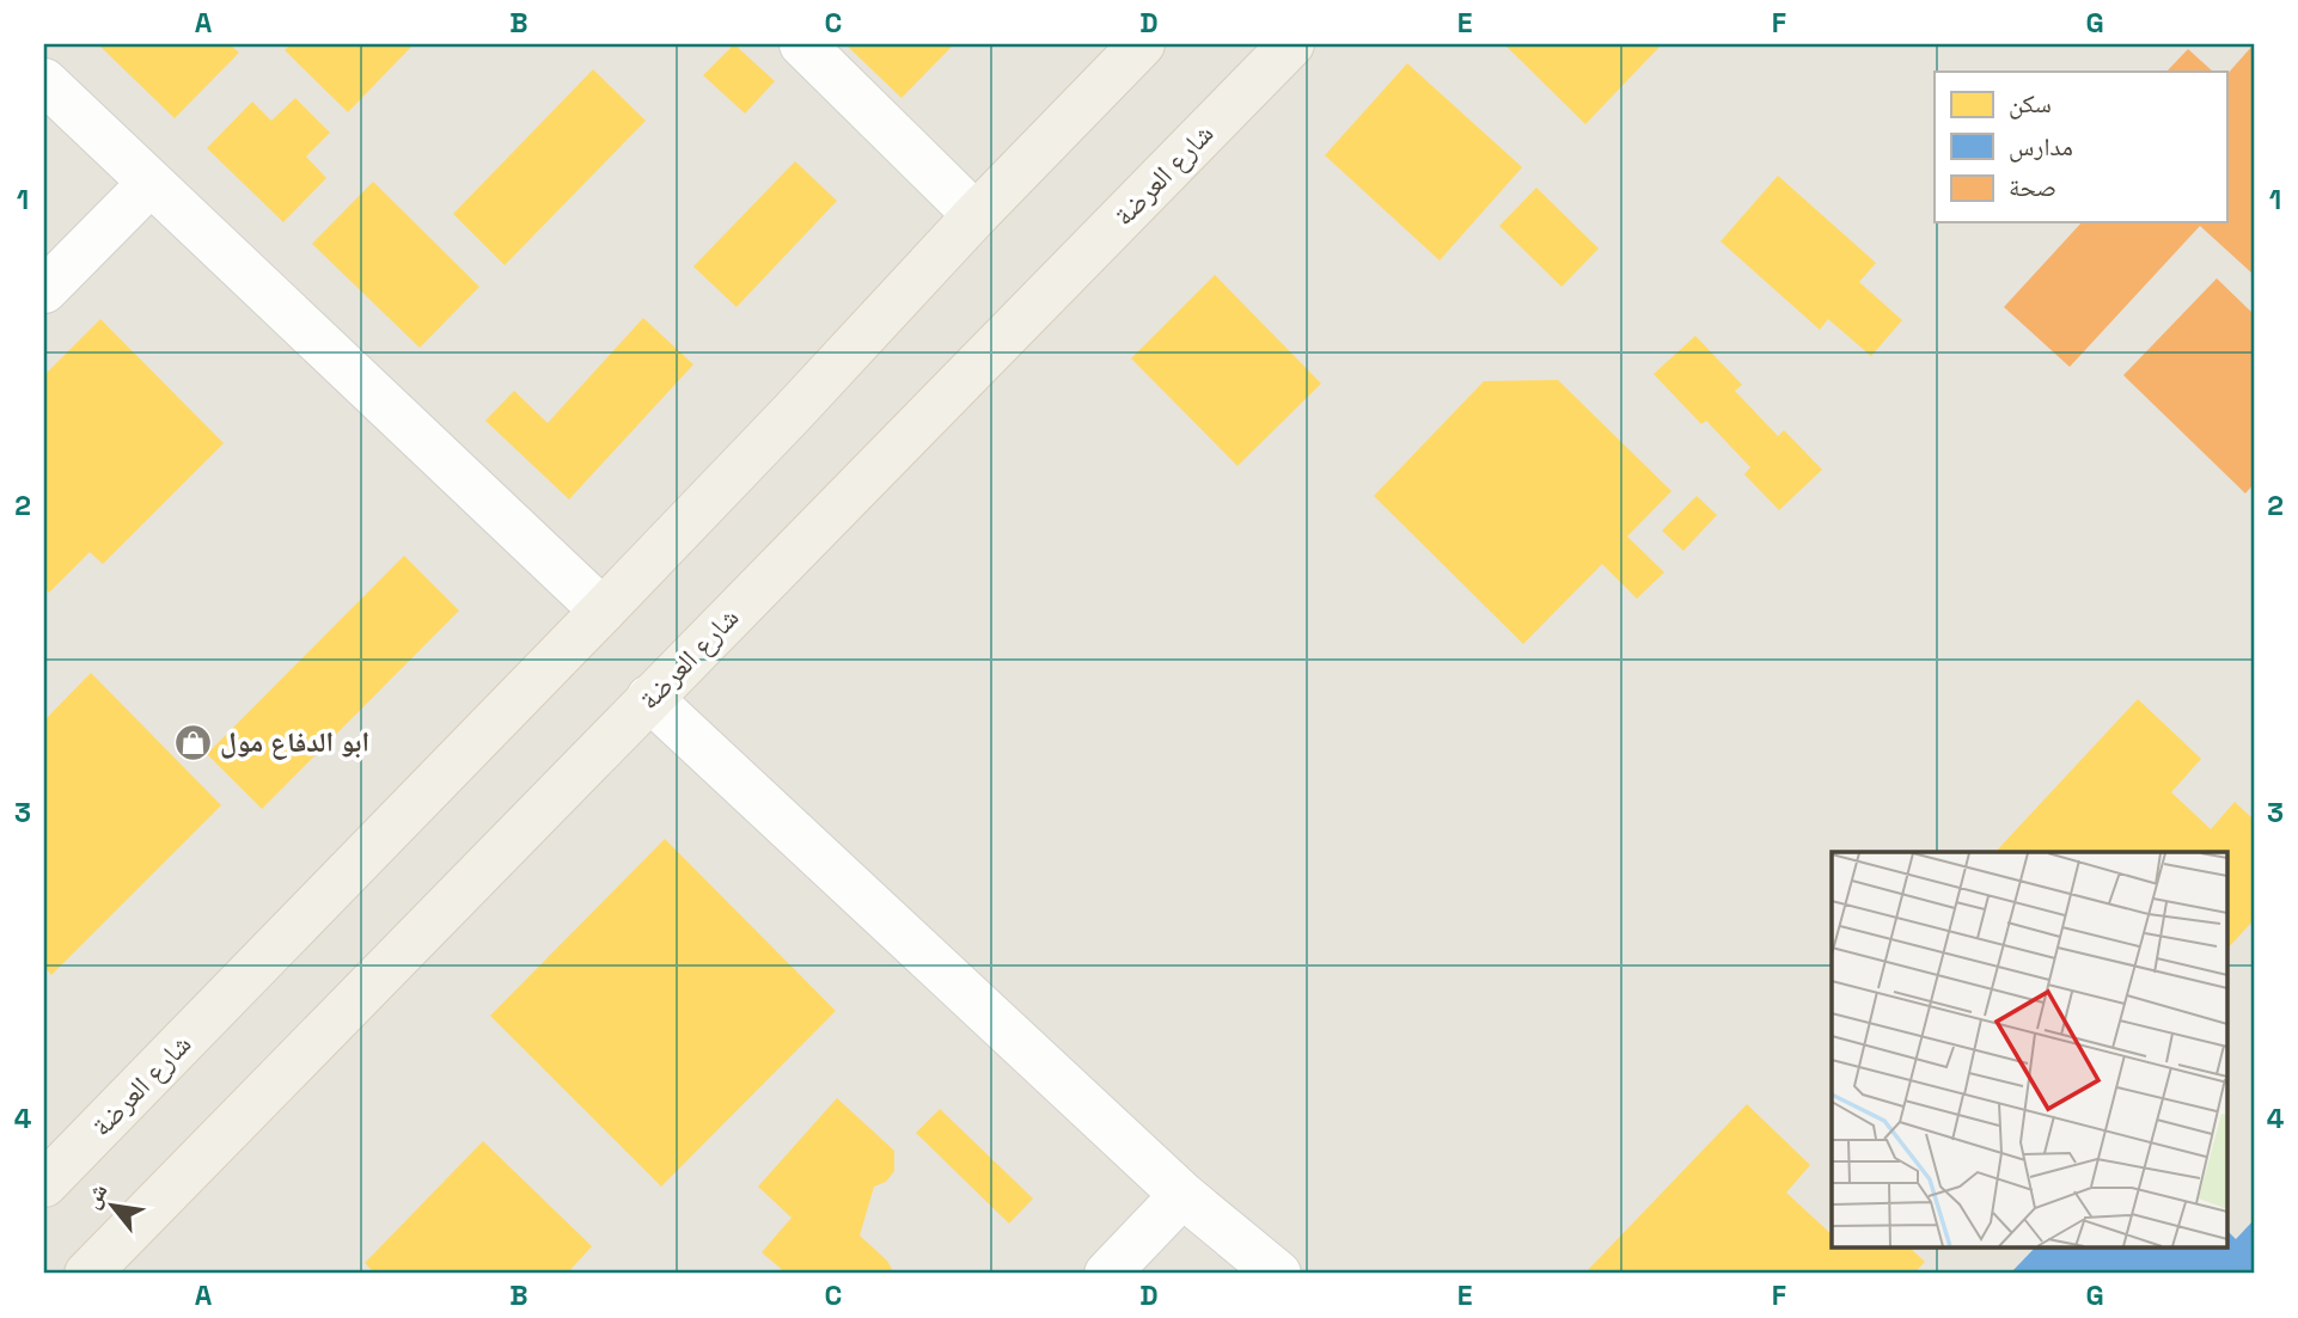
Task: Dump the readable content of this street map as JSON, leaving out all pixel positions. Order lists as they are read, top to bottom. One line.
{"streets":{"main road":["شارع العرضة"]},"places":{"shop":["ابو الدفاع مول"]},"legend":["سكن","مدارس","صحة"],"north":"top left","grid":{"columns":["A","B","C","D","E","F","G"],"rows":["1","2","3","4"]}}
